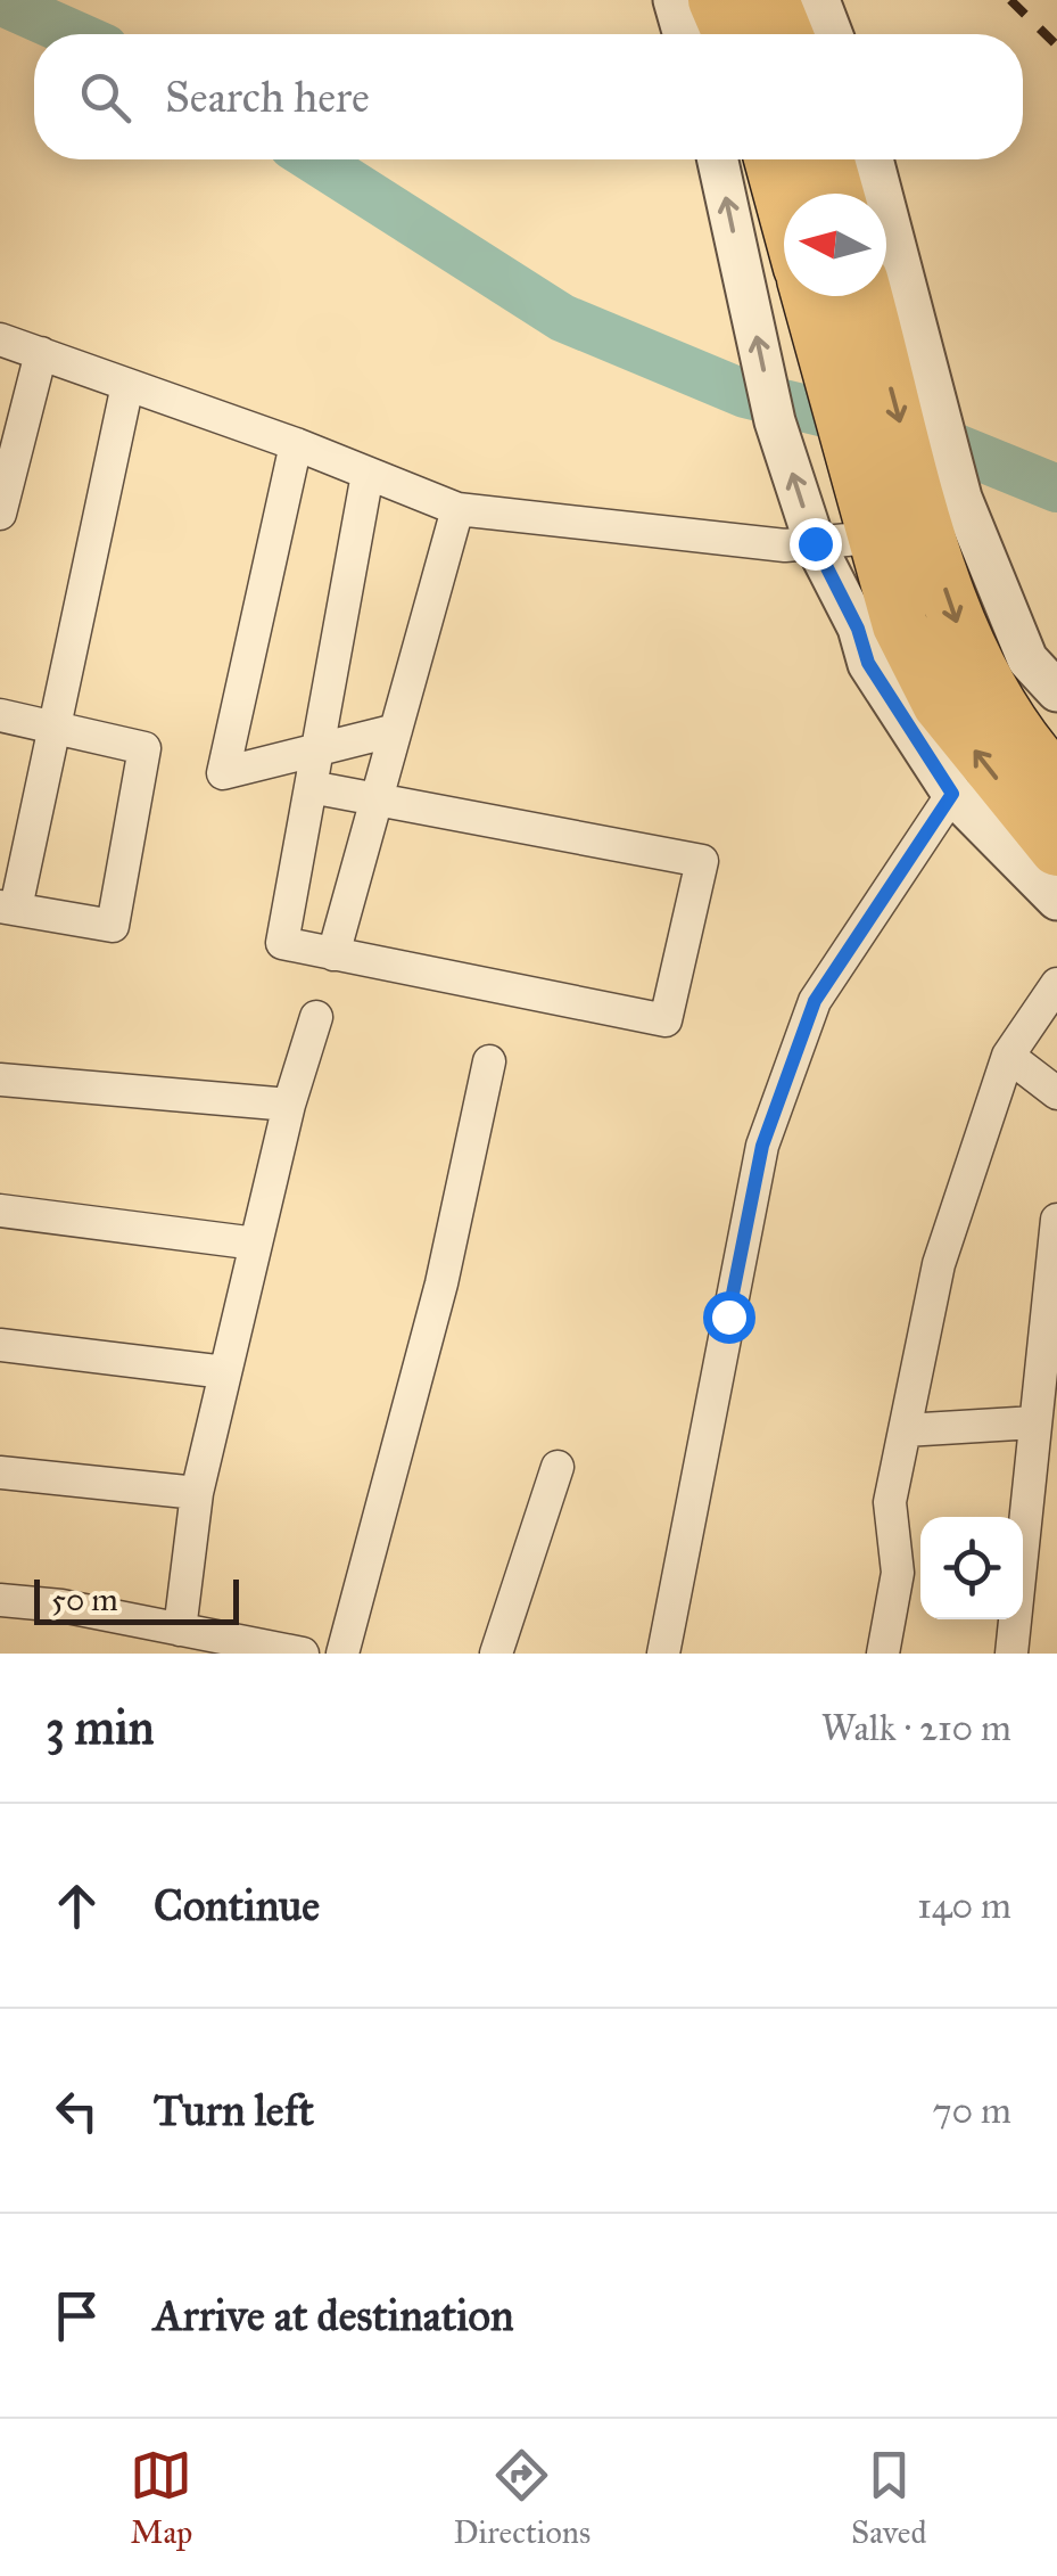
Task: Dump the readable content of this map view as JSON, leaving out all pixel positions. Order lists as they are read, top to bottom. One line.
{"scale_bar":"50 m","north":"left","page":{"search":"Search here","scale":"50 m","heading":["3 min","Walk · 210 m"],"list":[["Continue","140 m"],["Turn left","70 m"],"Arrive at destination"],"nav":["Map","Directions","Saved"]}}
